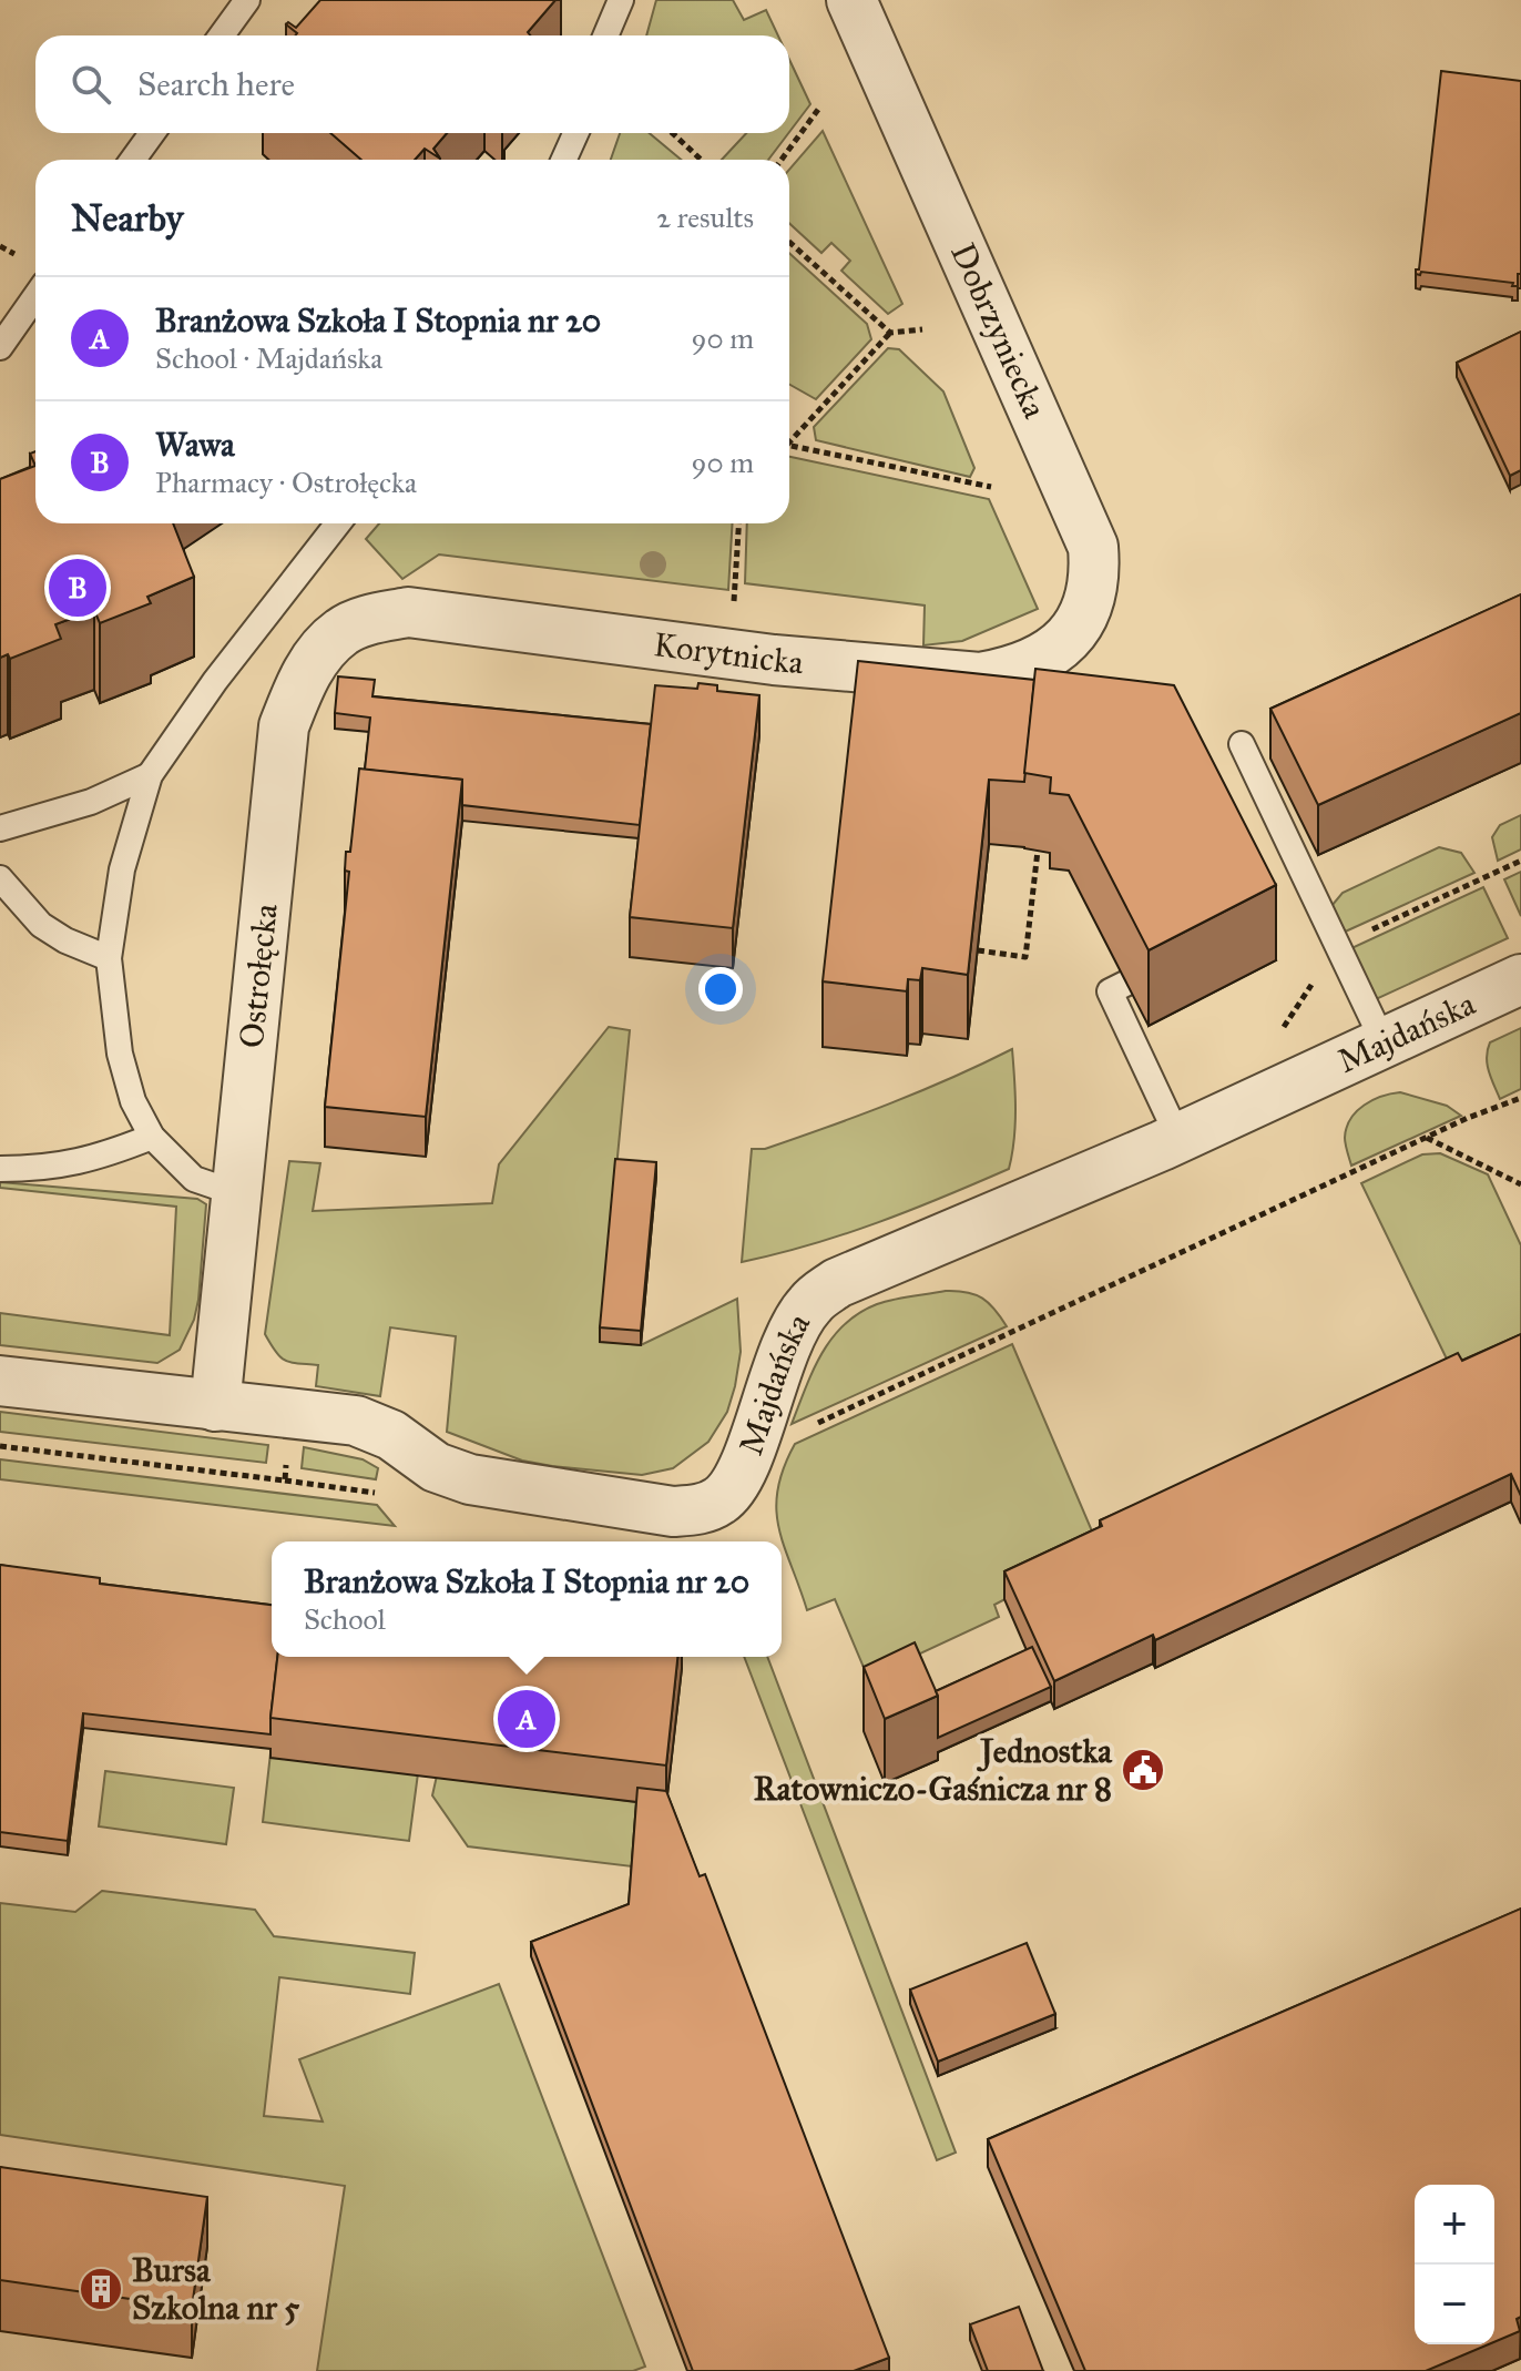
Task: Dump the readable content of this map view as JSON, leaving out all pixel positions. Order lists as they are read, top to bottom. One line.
{"streets":{"street":["Dobrzyniecka","Korytnicka","Ostrołęcka","Majdańska"]},"crossings":[["Dobrzyniecka","Korytnicka"],["Korytnicka","Ostrołęcka"],["Ostrołęcka","Majdańska"]],"places":{"public building":["Jednostka Ratowniczo-Gaśnicza nr 8"],"building":["Bursa Szkolna nr 5"]},"page":{"search":"Search here","heading":["Nearby","2 results"],"list":[{"mark":"A","name":"Branżowa Szkoła I Stopnia nr 20","note":"School · Majdańska","value":"90 m"},{"mark":"B","name":"Wawa","note":"Pharmacy · Ostrołęcka","value":"90 m"}],"pins":["B","A"],"popup":["Branżowa Szkoła I Stopnia nr 20","School"],"map_buttons":["+","−"]}}
